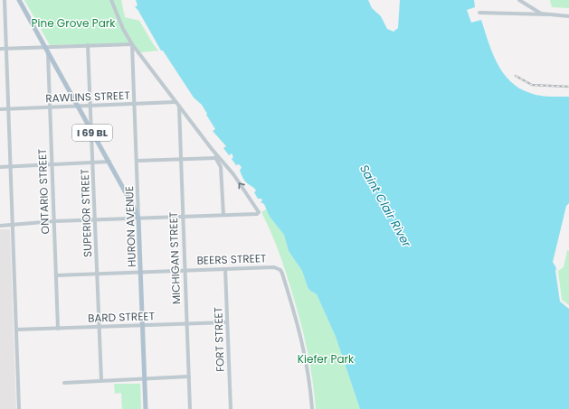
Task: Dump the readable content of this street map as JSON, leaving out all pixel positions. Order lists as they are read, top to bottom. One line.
{"streets":{"main road":["I 69 BL","HURON AVENUE"],"street":["RAWLINS STREET","ONTARIO STREET","SUPERIOR STREET","MICHIGAN STREET","BEERS STREET","BARD STREET","FORT STREET"]},"crossings":[["RAWLINS STREET","I 69 BL"],["RAWLINS STREET","ONTARIO STREET"],["RAWLINS STREET","SUPERIOR STREET"],["RAWLINS STREET","HURON AVENUE"],["I 69 BL","ONTARIO STREET"],["I 69 BL","SUPERIOR STREET"],["I 69 BL","HURON AVENUE"],["ONTARIO STREET","BEERS STREET"],["ONTARIO STREET","BARD STREET"],["SUPERIOR STREET","BEERS STREET"],["SUPERIOR STREET","BARD STREET"],["HURON AVENUE","BEERS STREET"],["HURON AVENUE","BARD STREET"],["MICHIGAN STREET","BEERS STREET"],["MICHIGAN STREET","BARD STREET"],["BEERS STREET","FORT STREET"],["BARD STREET","FORT STREET"]],"water":["Saint Clair River"],"parks":["Pine Grove Park","Kiefer Park"]}
